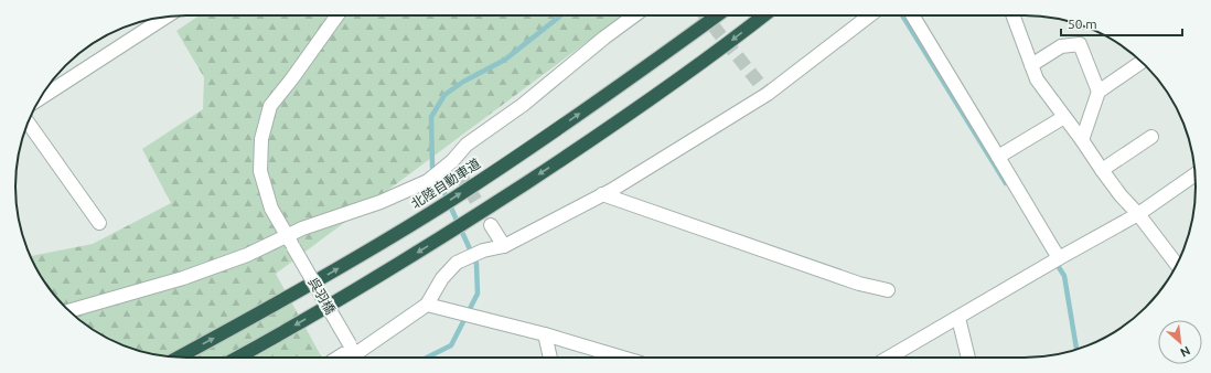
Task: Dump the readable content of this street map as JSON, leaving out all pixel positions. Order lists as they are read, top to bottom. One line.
{"streets":{"highway":["北陸自動車道"],"street":["呉羽橋"]},"scale_bar":"50 m","north":"bottom right"}
